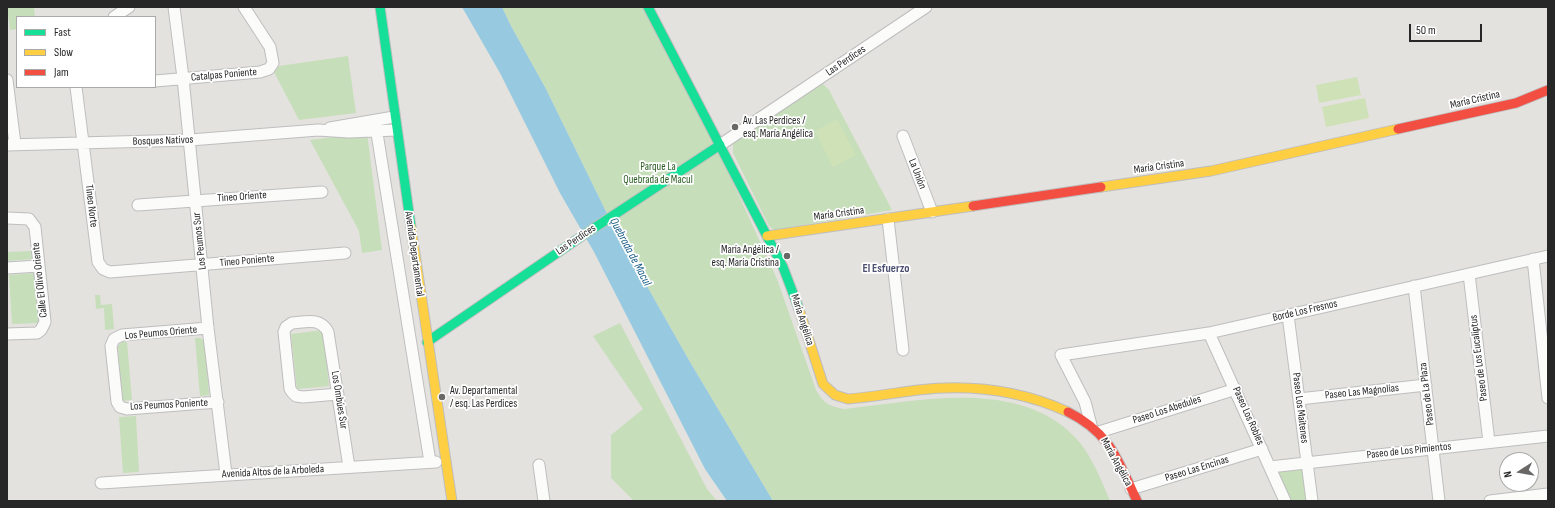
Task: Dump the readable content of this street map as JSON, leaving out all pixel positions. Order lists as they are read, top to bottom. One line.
{"streets":{"street":["Las Perdices","Catalpas Poniente","María Cristina","Bosques Nativos","La Unión","Tineo Oriente","Tineo Norte","Los Peumos Sur","Avenida Departamental","Tineo Poniente","Calle El Olivo Oriente","Borde Los Fresnos","María Angélica","Los Peumos Oriente","Paseo de Los Eucaliptus","Paseo Las Magnolias","Paseo de La Plaza","Los Ombúes Sur","Los Peumos Poniente","Paseo Los Maitenes","Paseo Los Abedules","Paseo Los Robles","Paseo de Los Pimientos","Paseo Las Encinas","Avenida Altos de la Arboleda"]},"crossings":[["Las Perdices","Avenida Departamental"],["Las Perdices","María Angélica"],["Catalpas Poniente","Los Peumos Sur"],["María Cristina","La Unión"],["María Cristina","María Angélica"],["Bosques Nativos","Tineo Norte"],["Bosques Nativos","Los Peumos Sur"],["Bosques Nativos","Avenida Departamental"],["Tineo Oriente","Los Peumos Sur"],["Tineo Norte","Tineo Poniente"],["Los Peumos Sur","Tineo Poniente"],["Los Peumos Sur","Los Peumos Oriente"],["Los Peumos Sur","Los Peumos Poniente"],["Los Peumos Sur","Avenida Altos de la Arboleda"],["Avenida Departamental","Avenida Altos de la Arboleda"],["Borde Los Fresnos","María Angélica"],["Borde Los Fresnos","Paseo de Los Eucaliptus"],["Borde Los Fresnos","Paseo de La Plaza"],["Borde Los Fresnos","Paseo Los Maitenes"],["Borde Los Fresnos","Paseo Los Robles"],["María Angélica","Paseo Los Abedules"],["María Angélica","Paseo Las Encinas"],["Los Peumos Oriente","Los Peumos Poniente"],["Paseo de Los Eucaliptus","Paseo de Los Pimientos"],["Paseo Las Magnolias","Paseo de La Plaza"],["Paseo Las Magnolias","Paseo Los Maitenes"],["Paseo de La Plaza","Paseo de Los Pimientos"],["Los Ombúes Sur","Avenida Altos de la Arboleda"],["Paseo Los Maitenes","Paseo de Los Pimientos"],["Paseo Los Abedules","Paseo Los Robles"],["Paseo Los Robles","Paseo de Los Pimientos"],["Paseo Los Robles","Paseo Las Encinas"]],"districts":["El Esfuerzo"],"water":["Quebrada de Macul"],"parks":["Parque La Quebrada de Macul"],"places":["Av. Las Perdices / esq. María Angélica","María Angélica / esq. María Cristina","Av. Departamental / esq. Las Perdices"],"legend":["Fast","Slow","Jam"],"scale_bar":"50 m","north":"left"}
